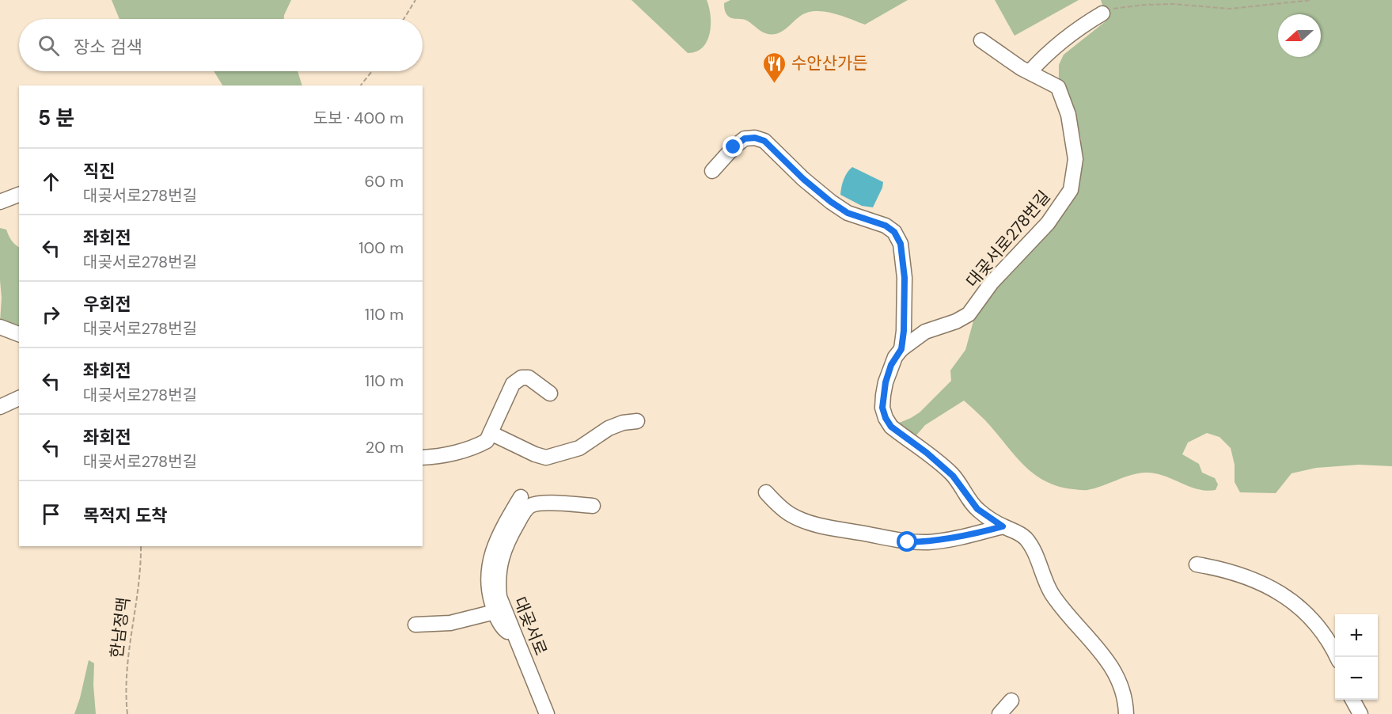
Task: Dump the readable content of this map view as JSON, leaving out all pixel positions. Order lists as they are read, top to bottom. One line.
{"streets":{"lane":["대곶서로278번길","대곶서로"],"path":["한남정맥"]},"places":{"restaurant":["수안산가든"]},"north":"left","page":{"search":"장소 검색","heading":["5 분","도보 · 400 m"],"list":[["직진","대곶서로278번길","60 m"],["좌회전","대곶서로278번길","100 m"],["우회전","대곶서로278번길","110 m"],["좌회전","대곶서로278번길","110 m"],["좌회전","대곶서로278번길","20 m"],"목적지 도착"],"map_buttons":["+","−"]}}
